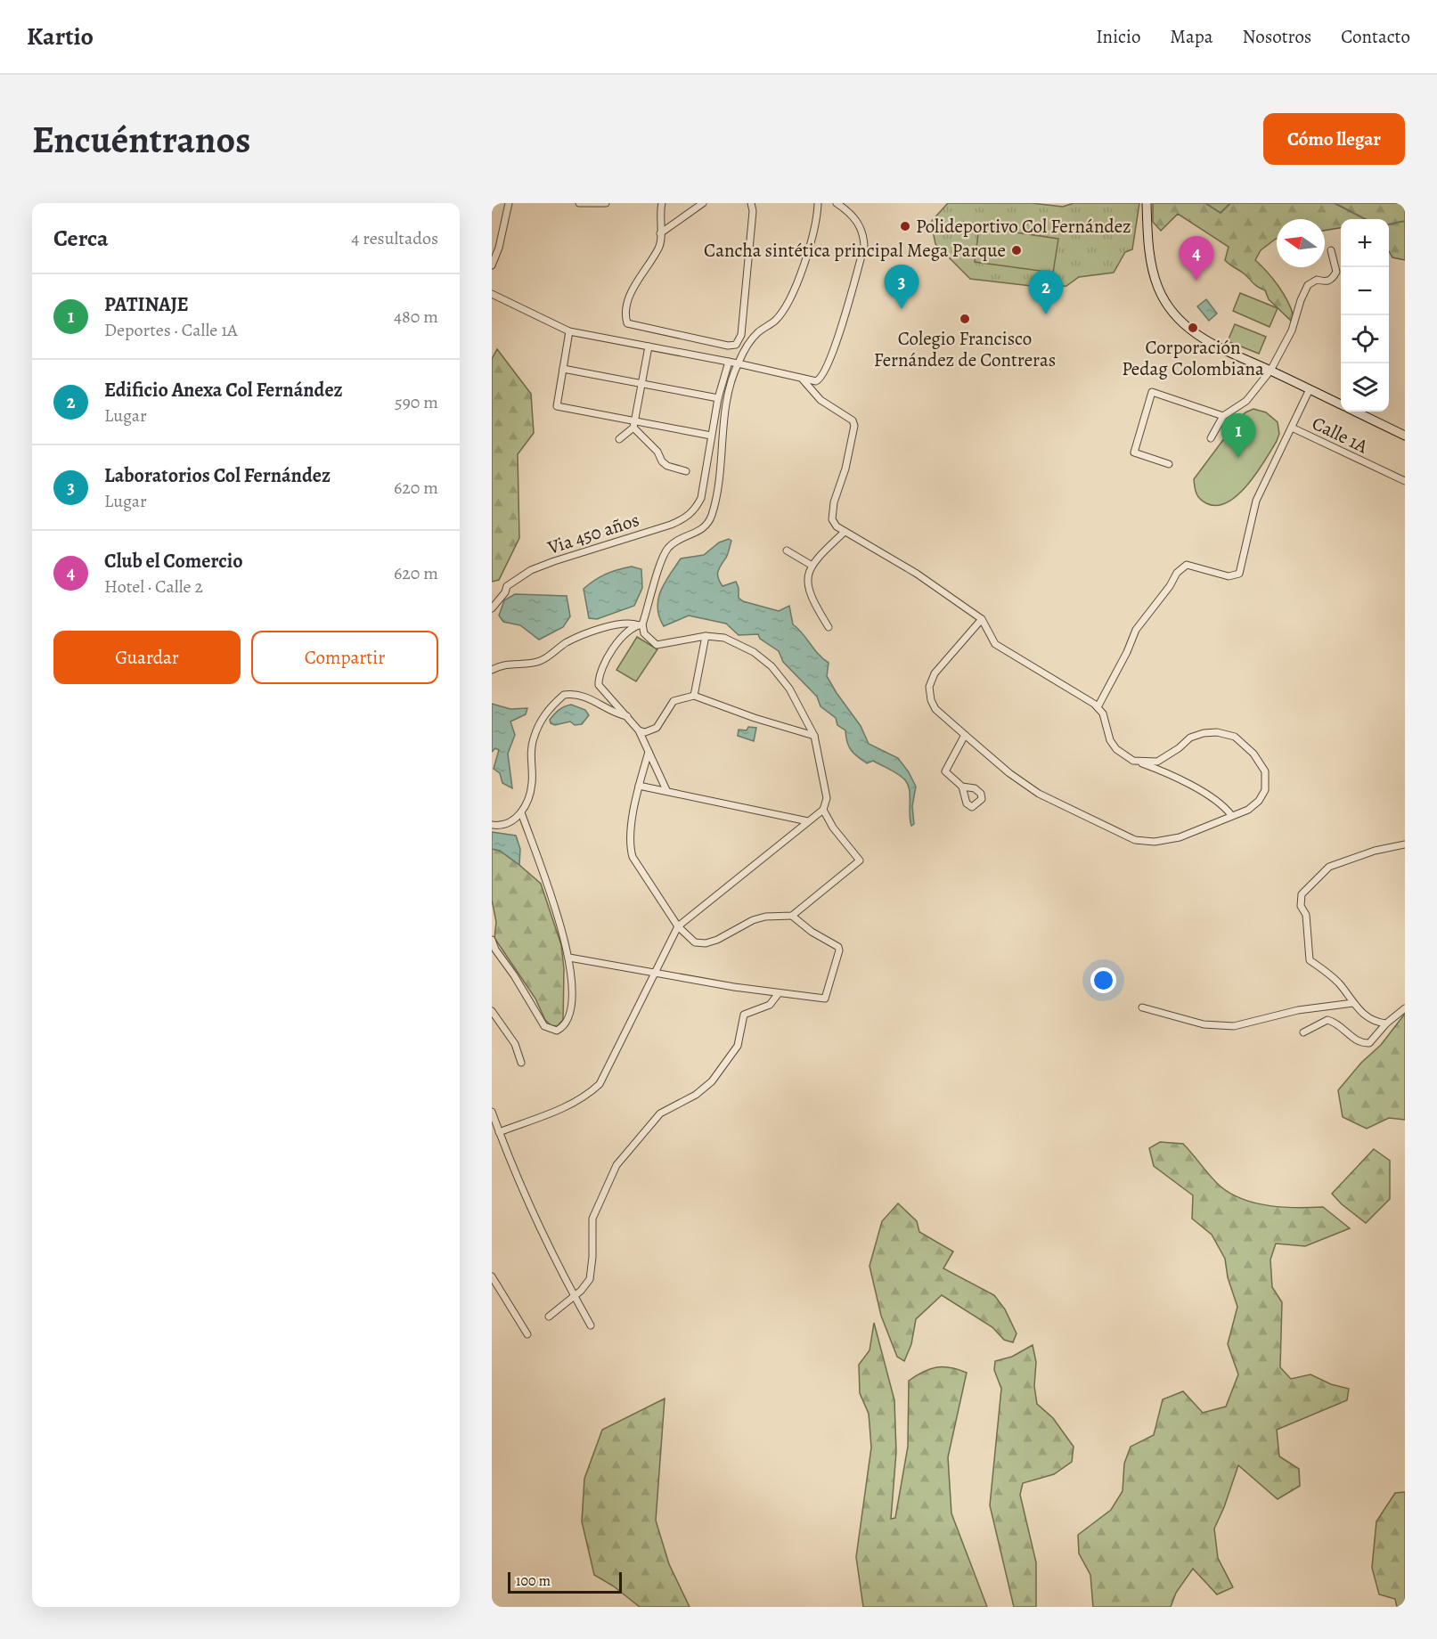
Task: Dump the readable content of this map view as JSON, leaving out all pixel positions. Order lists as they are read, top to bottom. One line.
{"streets":{"street":["Calle 1A","Via 450 años"]},"places":["Polideportivo Col Fernández","Cancha sintética principal Mega Parque","Colegio Francisco Fernández de Contreras","Corporación Pedag Colombiana"],"scale_bar":"100 m","north":"left","page":{"header":"Kartio","nav":["Inicio","Mapa","Nosotros","Contacto"],"buttons":["Cómo llegar",["Guardar","Compartir"]],"title":"Encuéntranos","heading":["Cerca","4 resultados"],"map_buttons":["+","−"],"pins":["4","3","2","1"],"list":[{"mark":"1","name":"PATINAJE","note":"Deportes · Calle 1A","value":"480 m"},{"mark":"2","name":"Edificio Anexa Col Fernández","note":"Lugar","value":"590 m"},{"mark":"3","name":"Laboratorios Col Fernández","note":"Lugar","value":"620 m"},{"mark":"4","name":"Club el Comercio","note":"Hotel · Calle 2","value":"620 m"}],"scale":"100 m"}}
